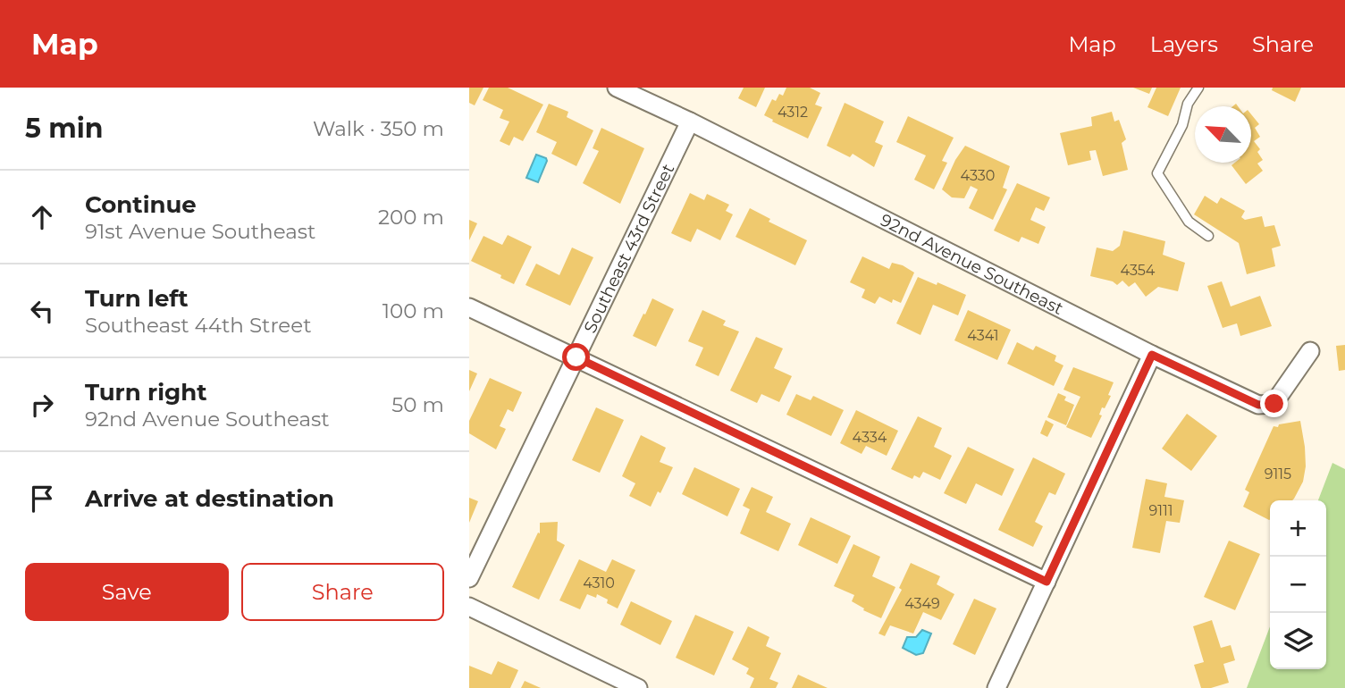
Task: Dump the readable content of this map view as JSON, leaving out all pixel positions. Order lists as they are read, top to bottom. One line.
{"streets":{"street":["Southeast 43rd Street","92nd Avenue Southeast"]},"crossings":[["Southeast 43rd Street","92nd Avenue Southeast"]],"house_numbers":["4312","4330","4354","4341","4334","9115","9111","4310","4349"],"north":"top left","page":{"header":"Map","nav":["Map","Layers","Share"],"heading":["5 min","Walk · 350 m"],"list":[["Continue","91st Avenue Southeast","200 m"],["Turn left","Southeast 44th Street","100 m"],["Turn right","92nd Avenue Southeast","50 m"],"Arrive at destination"],"map_buttons":["+","−"],"buttons":["Save","Share"]}}
